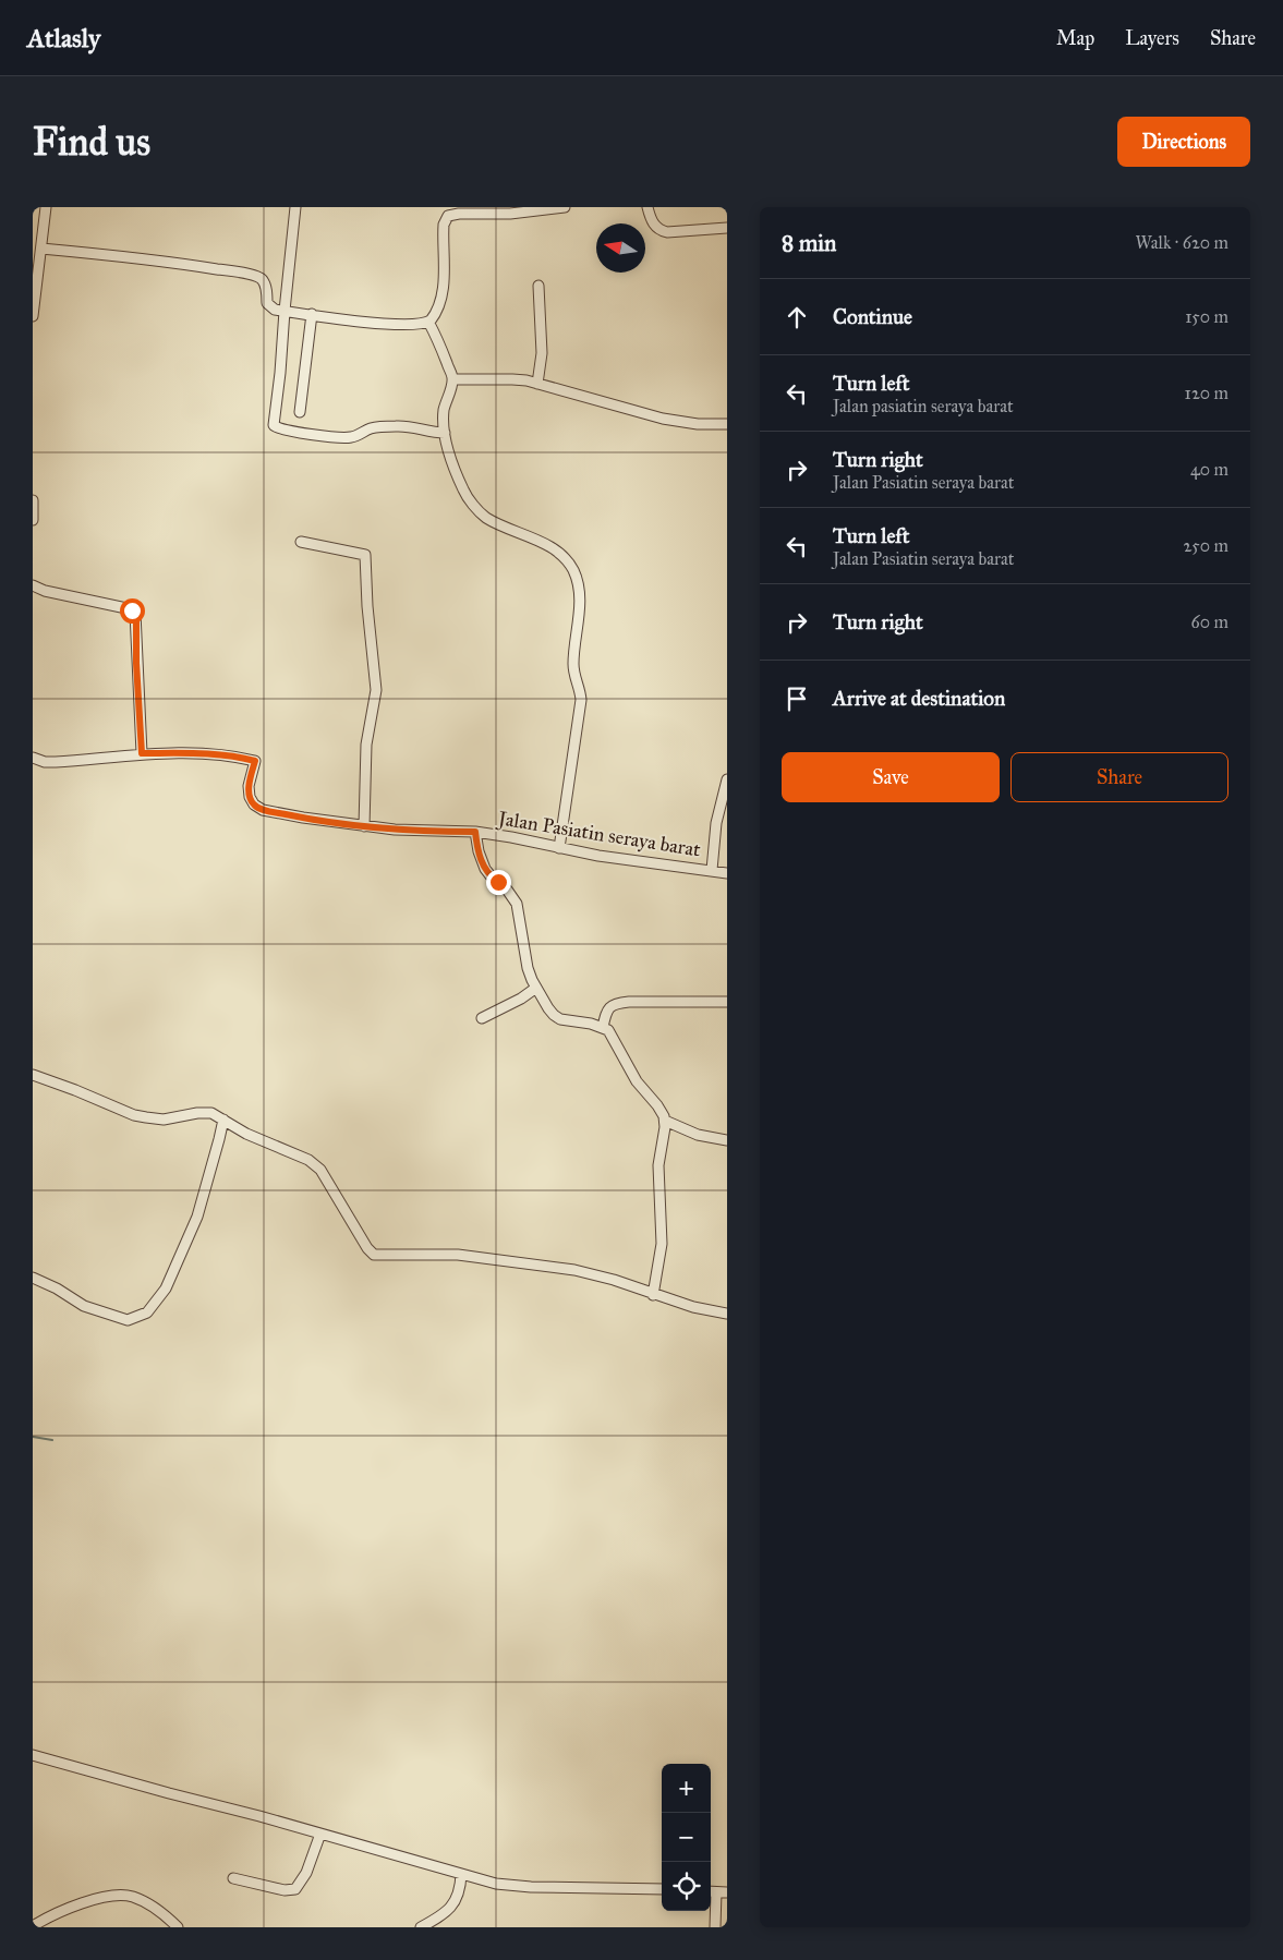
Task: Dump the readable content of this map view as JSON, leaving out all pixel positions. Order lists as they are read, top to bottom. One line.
{"streets":{"street":["Jalan Pasiatin seraya barat"]},"north":"left","page":{"header":"Atlasly","nav":["Map","Layers","Share"],"buttons":["Directions",["Save","Share"]],"title":"Find us","heading":["8 min","Walk · 620 m"],"list":[["Continue","150 m"],["Turn left","Jalan pasiatin seraya barat","120 m"],["Turn right","Jalan Pasiatin seraya barat","40 m"],["Turn left","Jalan Pasiatin seraya barat","250 m"],["Turn right","60 m"],"Arrive at destination"],"map_buttons":["+","−"]}}
